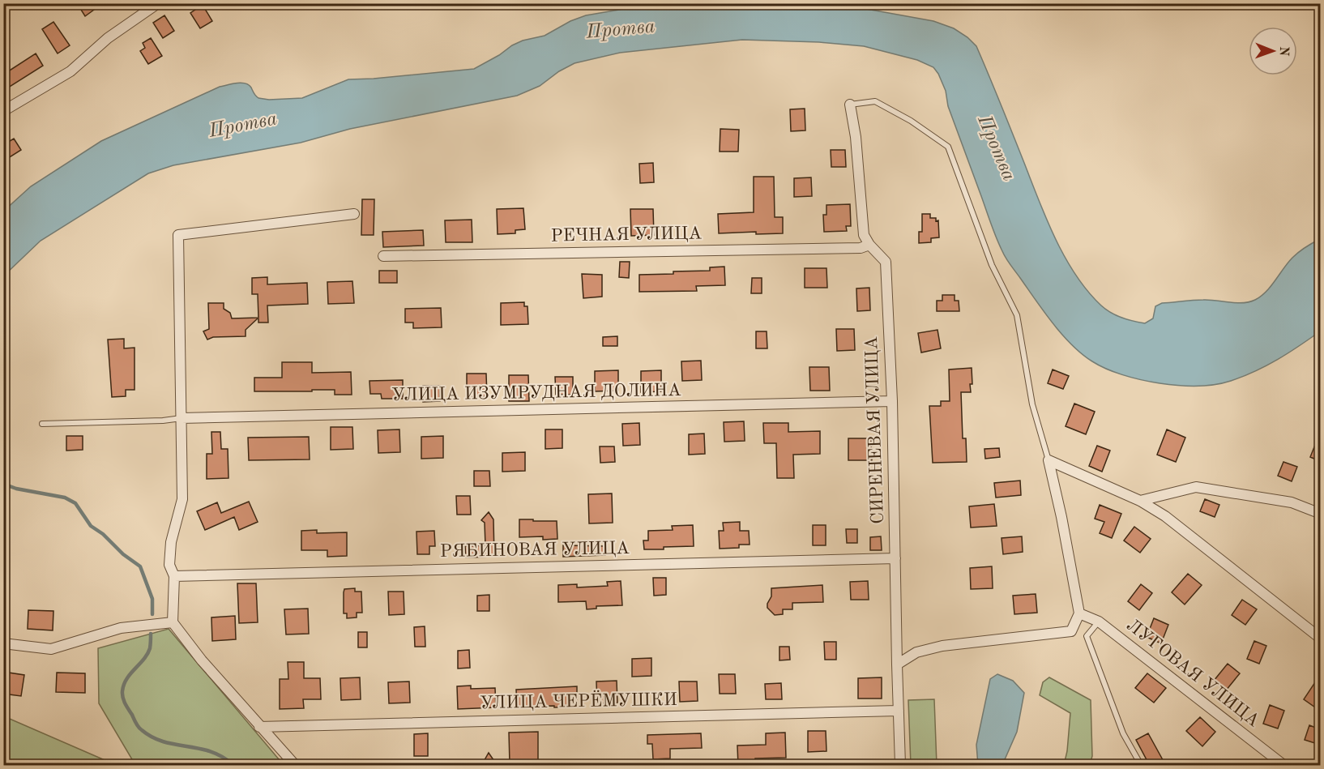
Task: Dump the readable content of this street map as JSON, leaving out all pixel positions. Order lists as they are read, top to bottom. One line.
{"streets":{"street":["РЕЧНАЯ УЛИЦА","УЛИЦА ИЗУМРУДНАЯ ДОЛИНА","СИРЕНЕВАЯ УЛИЦА","РЯБИНОВАЯ УЛИЦА","ЛУГОВАЯ УЛИЦА","УЛИЦА ЧЕРЁМУШКИ"]},"crossings":[["РЕЧНАЯ УЛИЦА","СИРЕНЕВАЯ УЛИЦА"],["УЛИЦА ИЗУМРУДНАЯ ДОЛИНА","СИРЕНЕВАЯ УЛИЦА"],["СИРЕНЕВАЯ УЛИЦА","РЯБИНОВАЯ УЛИЦА"],["СИРЕНЕВАЯ УЛИЦА","УЛИЦА ЧЕРЁМУШКИ"]],"water":["Протва"],"north":"right"}
